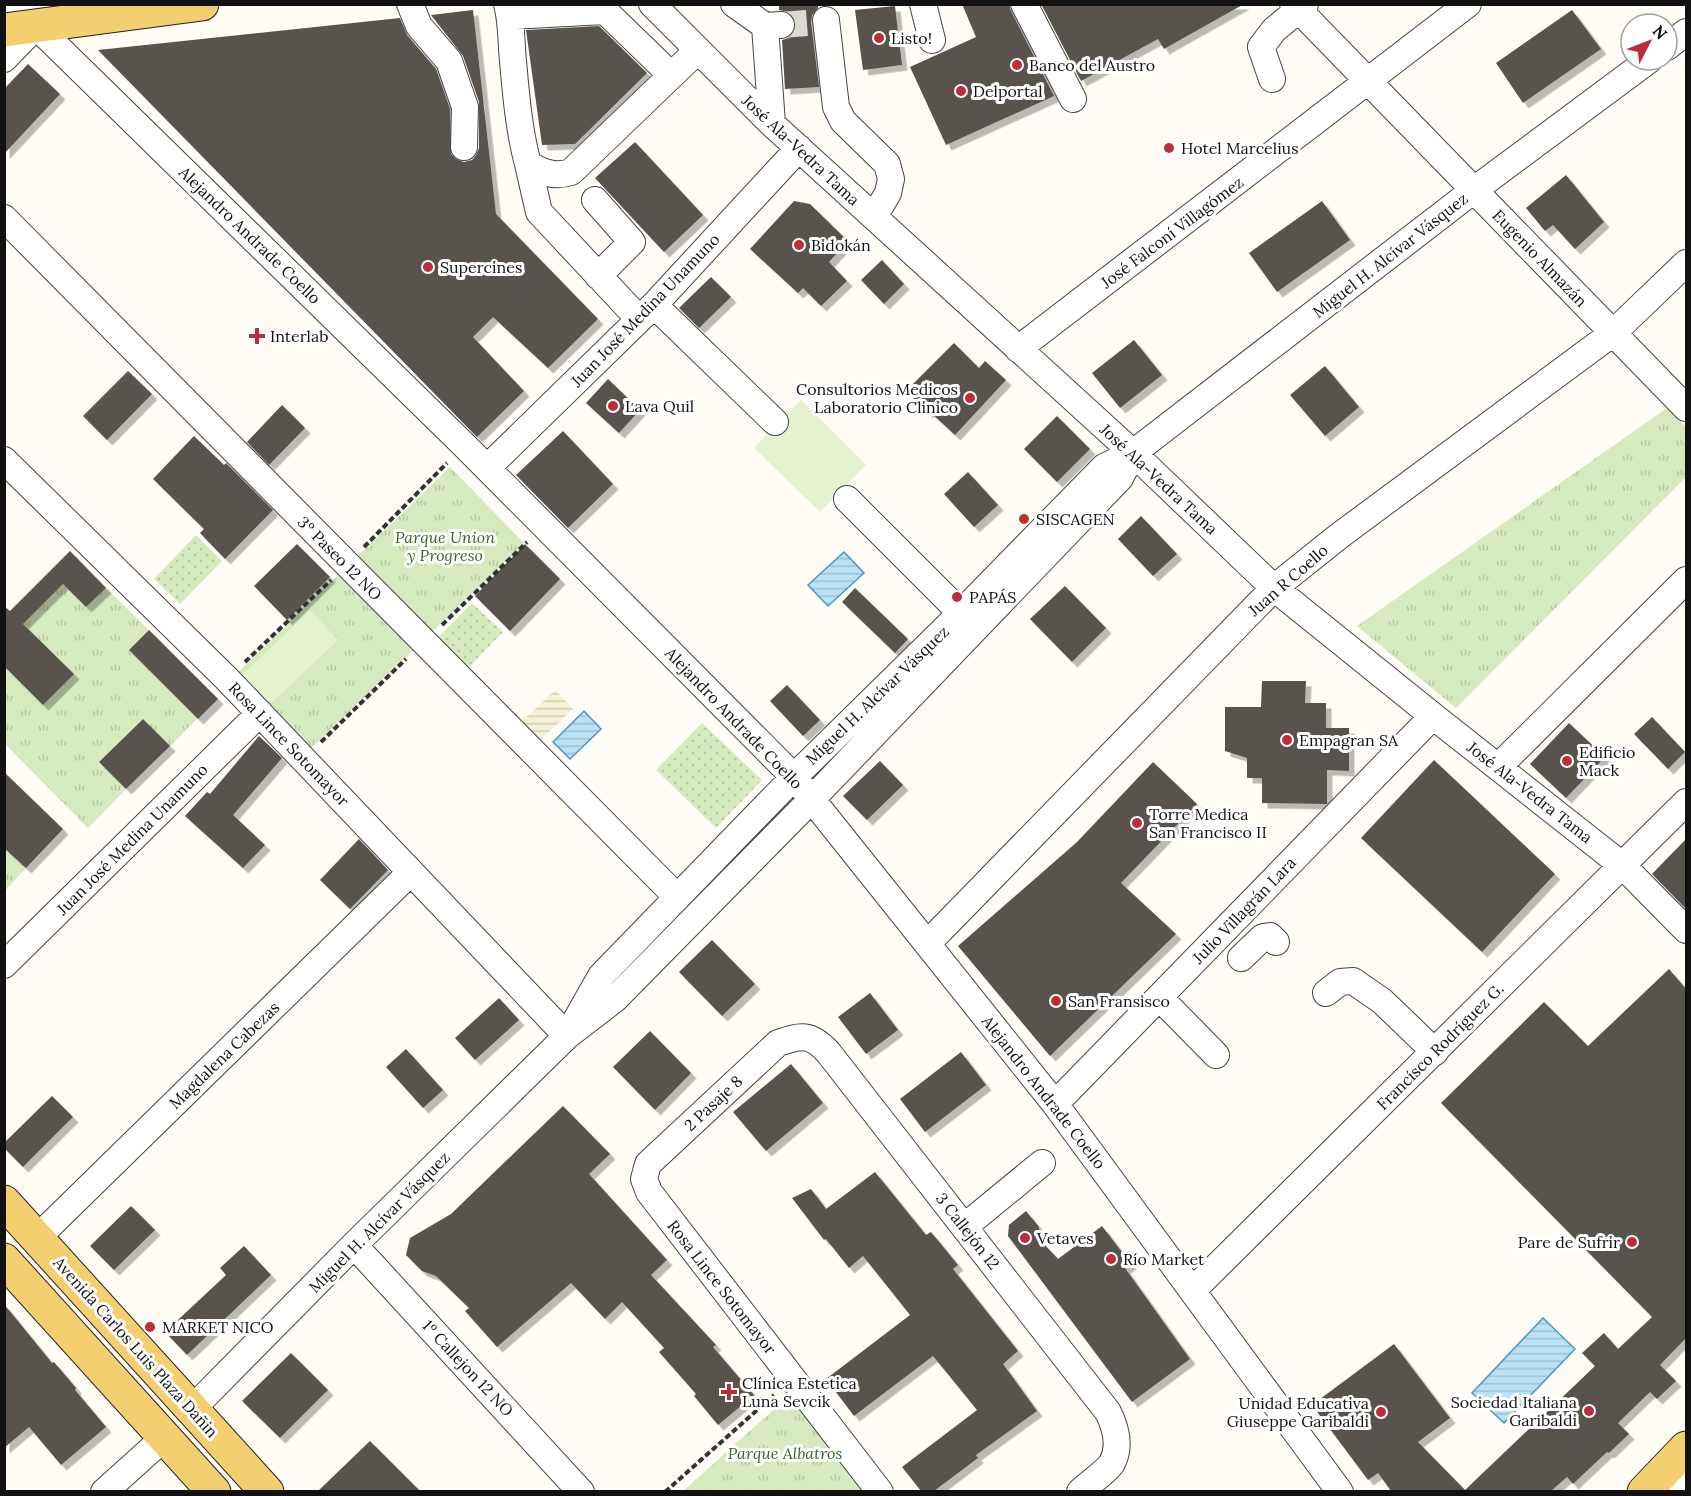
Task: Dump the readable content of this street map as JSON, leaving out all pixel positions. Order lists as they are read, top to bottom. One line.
{"streets":{"main road":["Avenida Carlos Luis Plaza Dañin"],"street":["José Ala-Vedra Tama","José Falconí Villagómez","Alejandro Andrade Coello","Miguel H. Alcívar Vásquez","Eugenio Almazán","Juan José Medina Unamuno","3º Paseo 12 NO","Juan R Coello","Rosa Lince Sotomayor","Julio Villagrán Lara","Francísco Rodríguez G.","Magdalena Cabezas","2 Pasaje 8","3 Callejón 12","1º Callejon 12 NO"]},"crossings":[["José Ala-Vedra Tama","José Falconí Villagómez"],["José Ala-Vedra Tama","Miguel H. Alcívar Vásquez"],["José Ala-Vedra Tama","Juan José Medina Unamuno"],["José Ala-Vedra Tama","Juan R Coello"],["José Ala-Vedra Tama","Julio Villagrán Lara"],["José Ala-Vedra Tama","Francísco Rodríguez G."],["José Falconí Villagómez","Eugenio Almazán"],["Alejandro Andrade Coello","Miguel H. Alcívar Vásquez"],["Alejandro Andrade Coello","Juan José Medina Unamuno"],["Alejandro Andrade Coello","Juan R Coello"],["Alejandro Andrade Coello","Julio Villagrán Lara"],["Alejandro Andrade Coello","Francísco Rodríguez G."],["Miguel H. Alcívar Vásquez","Eugenio Almazán"],["Miguel H. Alcívar Vásquez","3º Paseo 12 NO"],["Miguel H. Alcívar Vásquez","Rosa Lince Sotomayor"],["Miguel H. Alcívar Vásquez","Avenida Carlos Luis Plaza Dañin"],["Miguel H. Alcívar Vásquez","1º Callejon 12 NO"],["Eugenio Almazán","Juan R Coello"],["Juan José Medina Unamuno","Rosa Lince Sotomayor"],["Rosa Lince Sotomayor","Magdalena Cabezas"],["Rosa Lince Sotomayor","2 Pasaje 8"],["Magdalena Cabezas","Avenida Carlos Luis Plaza Dañin"],["2 Pasaje 8","3 Callejón 12"]],"parks":["Parque Union y Progreso","Parque Albatros"],"places":{"other":["Listo!","Banco del Austro","Delportal","Hotel Marcelius","Bidokán","Supercines","Consultorios Medicos Laboratorio Clinico","Lava Quil","SISCAGEN","PAPÁS","Empagran SA","Edificio Mack","Torre Medica San Francisco II","San Fransisco","Vetaves","Pare de Sufrir","Río Market","MARKET NICO","Sociedad Italiana Garibaldi","Unidad Educativa Giuseppe Garibaldi"],"health":["Interlab","Clínica Estetica Luna Sevcik"]},"north":"top right"}
